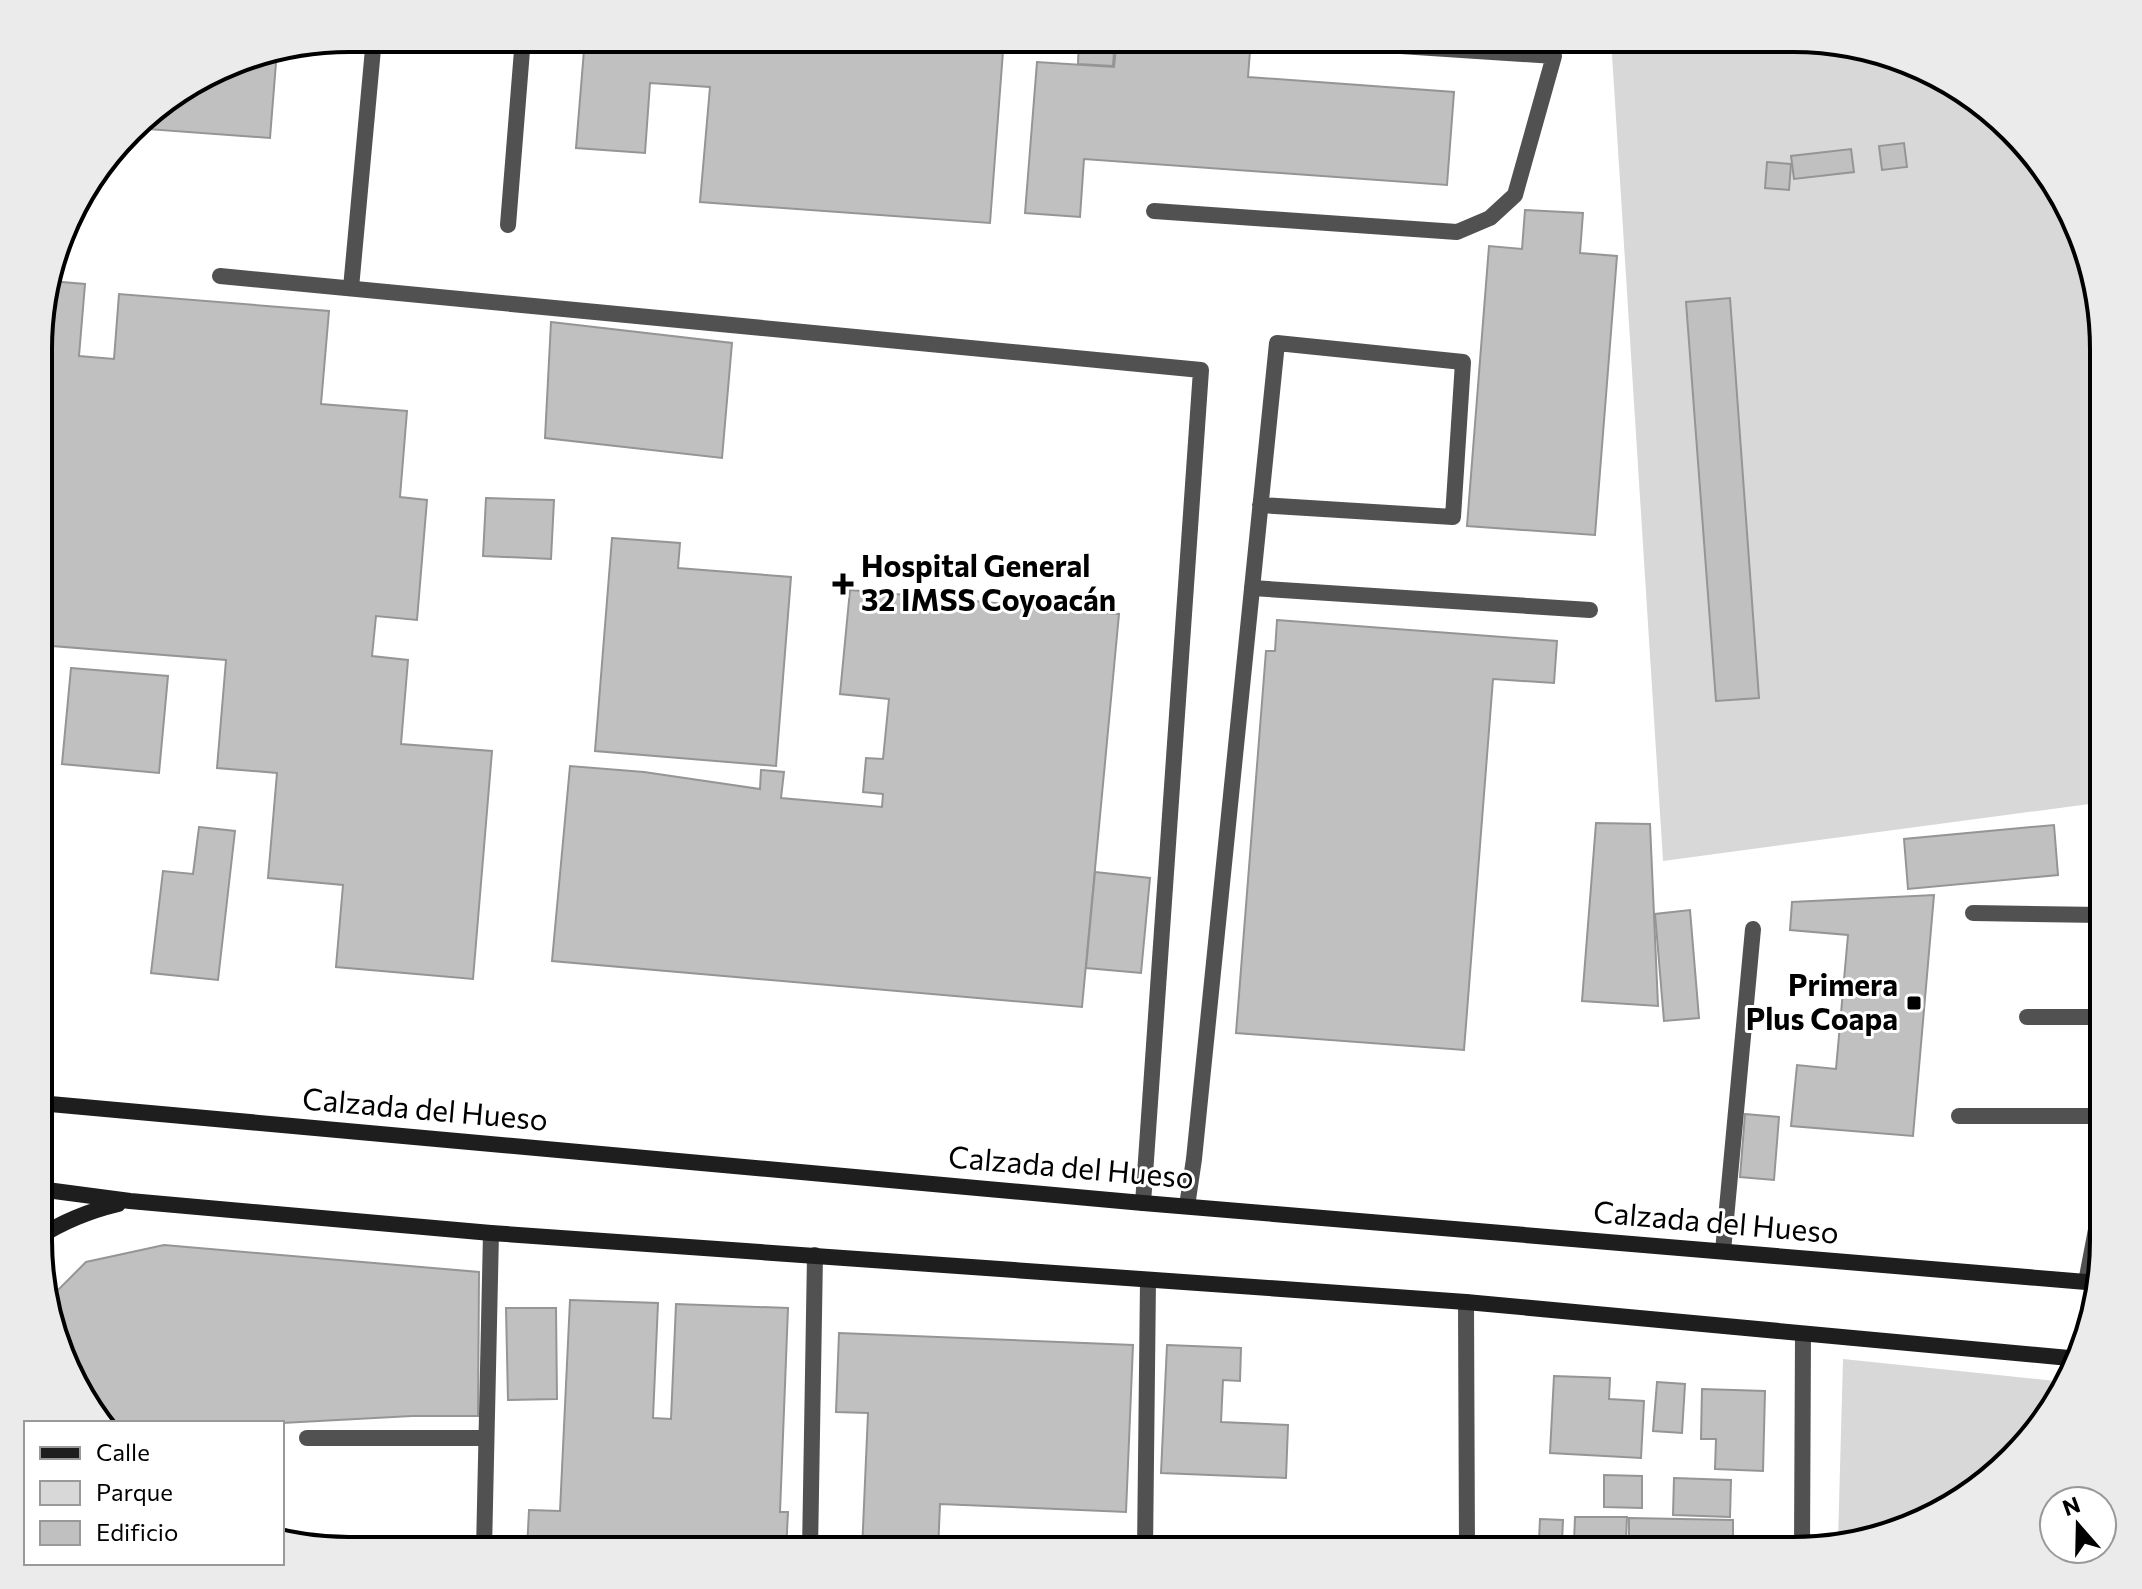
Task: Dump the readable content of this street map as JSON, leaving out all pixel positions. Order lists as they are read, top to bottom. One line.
{"streets":{"main road":["Calzada del Hueso"]},"places":{"health":["Hospital General 32 IMSS Coyoacán"],"transit":["Primera Plus Coapa"]},"legend":["Calle","Parque","Edificio"],"north":"top"}
